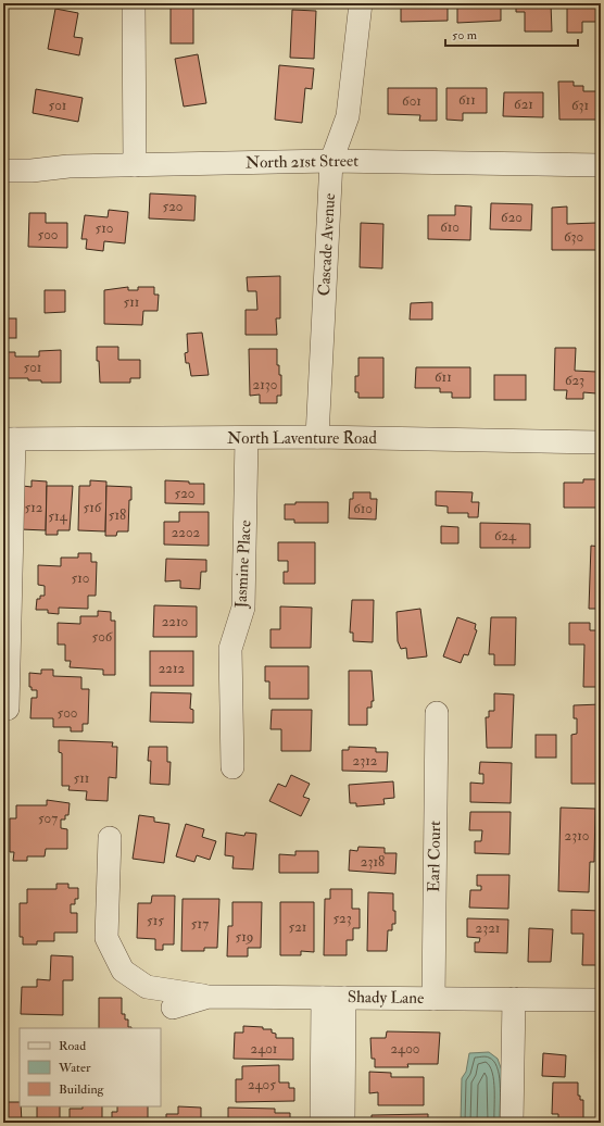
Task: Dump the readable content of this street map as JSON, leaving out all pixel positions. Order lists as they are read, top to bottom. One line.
{"streets":{"street":["North 21st Street","Cascade Avenue","North Laventure Road","Jasmine Place","Earl Court","Shady Lane"]},"crossings":[["North 21st Street","Cascade Avenue"],["Cascade Avenue","North Laventure Road"],["North Laventure Road","Jasmine Place"],["Earl Court","Shady Lane"]],"house_numbers":["611","601","621","501","631","520","620","610","510","500","630","511","501","611","623","2130","520","512","516","610","518","514","2202","624","510","2210","506","2212","500","2312","511","507","2310","2318","523","515","517","521","2321","519","2401","2400","2405"],"legend":["Road","Water","Building"],"scale_bar":"50 m"}
